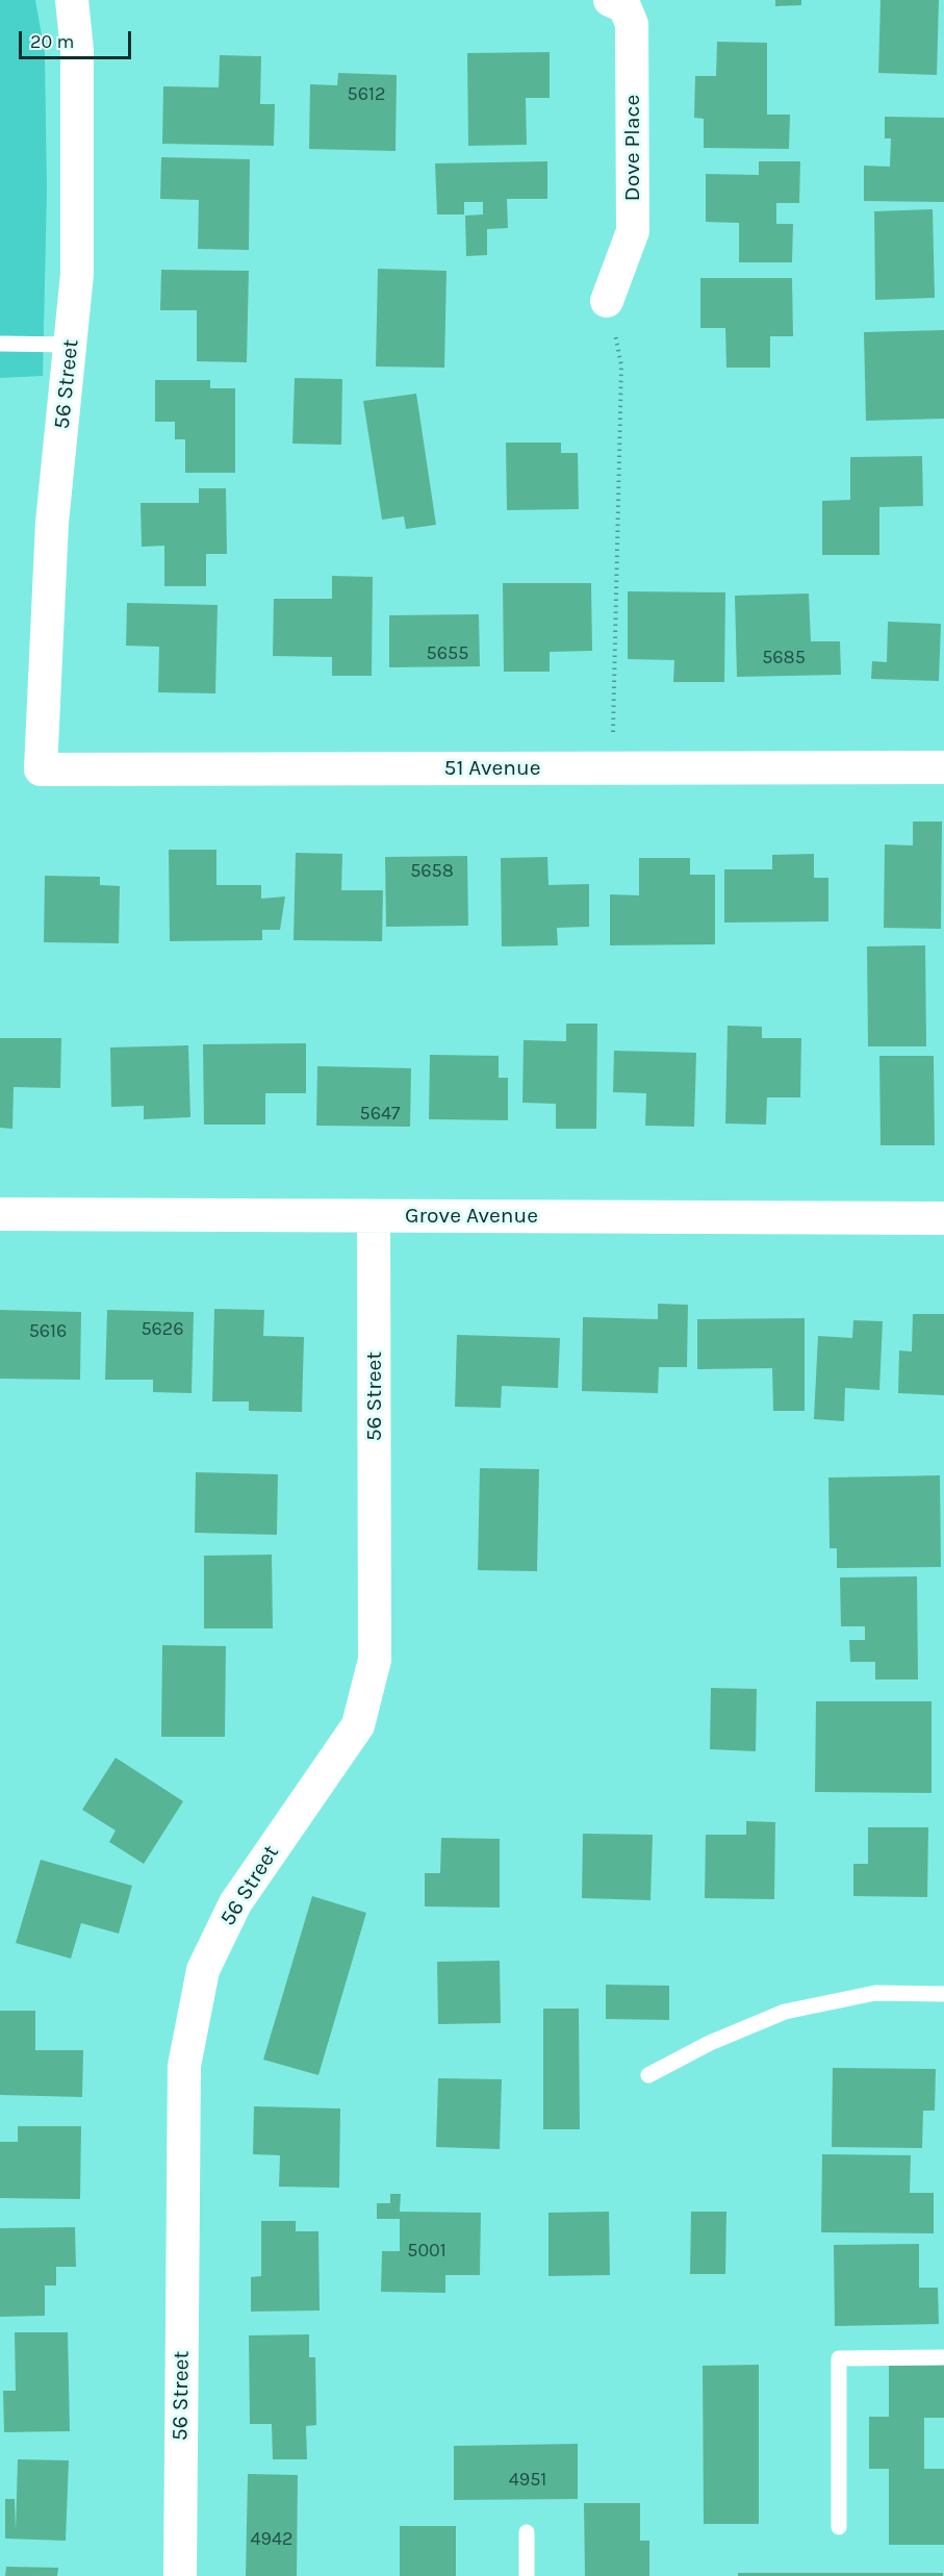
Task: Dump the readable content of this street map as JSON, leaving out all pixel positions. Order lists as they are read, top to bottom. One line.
{"streets":{"street":["Dove Place","56 Street","51 Avenue","Grove Avenue"]},"crossings":[["56 Street","51 Avenue"],["56 Street","Grove Avenue"]],"house_numbers":["5612","5655","5685","5658","5647","5626","5616","5001","4951","4942"],"scale_bar":"20 m"}
